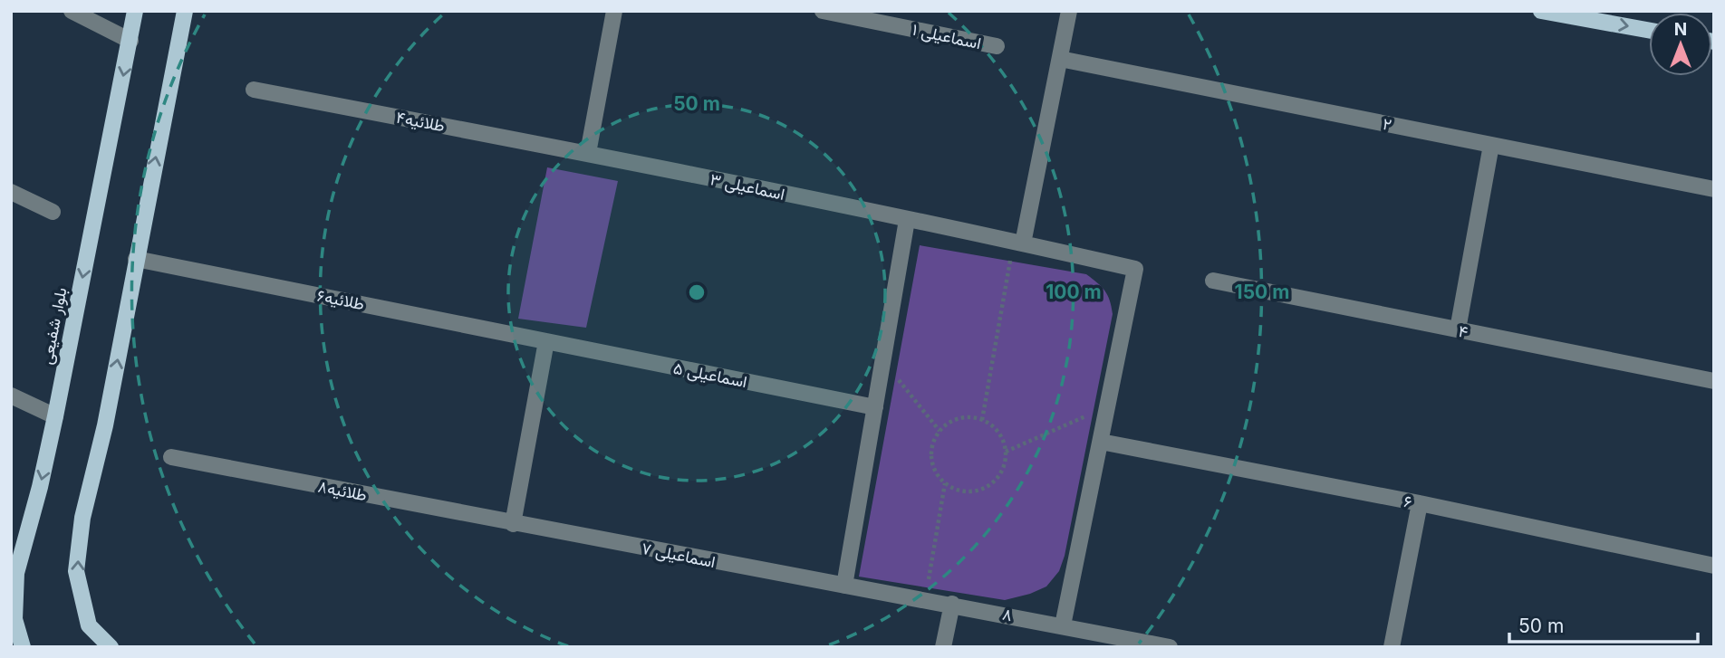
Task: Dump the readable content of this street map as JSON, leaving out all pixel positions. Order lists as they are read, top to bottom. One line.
{"streets":{"main road":["بلوار شفیعی"],"street":["اسماعیلی ۱","طلائیه۴","۲","اسماعیلی ۳","طلائیه۶","۴","اسماعیلی ۵","طلائیه۸","۶","اسماعیلی ۷","۸"]},"crossings":[["طلائیه۴","اسماعیلی ۳"],["طلائیه۶","اسماعیلی ۵"],["طلائیه۸","اسماعیلی ۷"],["اسماعیلی ۷","۸"]],"scale_bar":"50 m","north":"top","rings":["50 m","100 m","150 m"]}
